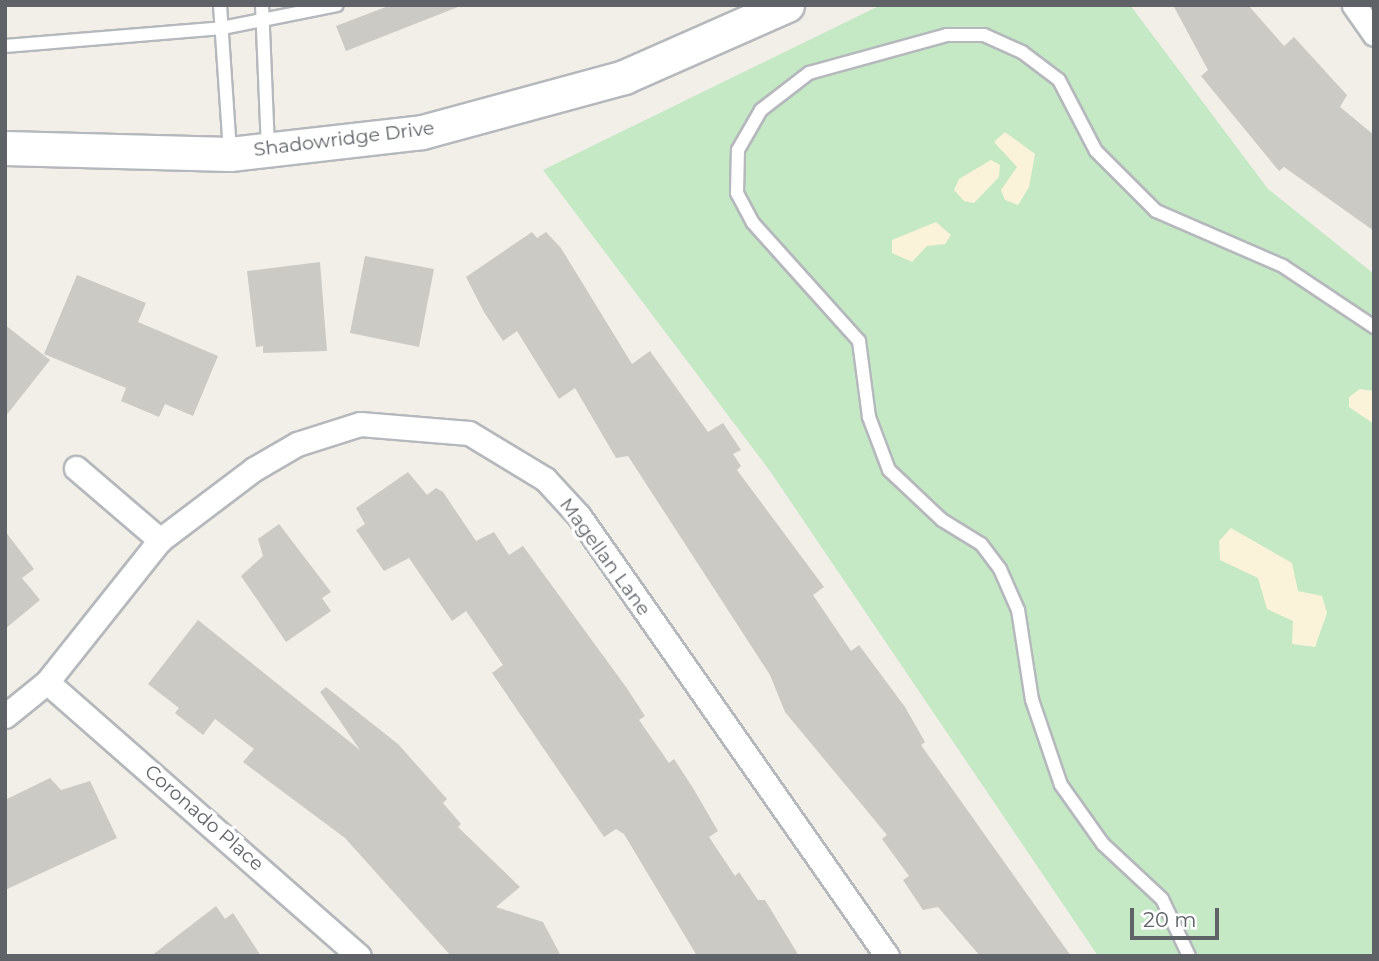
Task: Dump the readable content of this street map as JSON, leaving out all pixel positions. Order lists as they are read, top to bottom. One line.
{"streets":{"main road":["Shadowridge Drive"],"street":["Magellan Lane","Coronado Place"]},"crossings":[["Magellan Lane","Coronado Place"]],"scale_bar":"20 m"}
